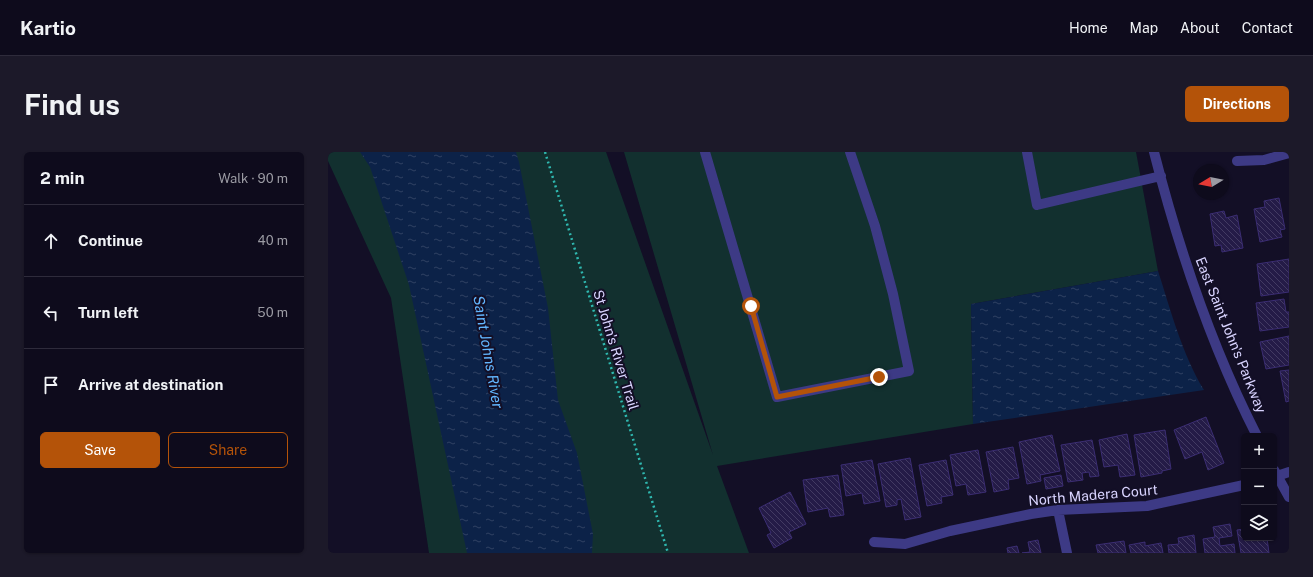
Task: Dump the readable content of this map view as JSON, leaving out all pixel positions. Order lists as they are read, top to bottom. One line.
{"streets":{"street":["East Saint John's Parkway","North Madera Court"],"path":["St John's River Trail"]},"water":["Saint Johns River"],"north":"left","page":{"header":"Kartio","nav":["Home","Map","About","Contact"],"buttons":["Directions",["Save","Share"]],"title":"Find us","heading":["2 min","Walk · 90 m"],"list":[["Continue","40 m"],["Turn left","50 m"],"Arrive at destination"],"map_buttons":["+","−"]}}
